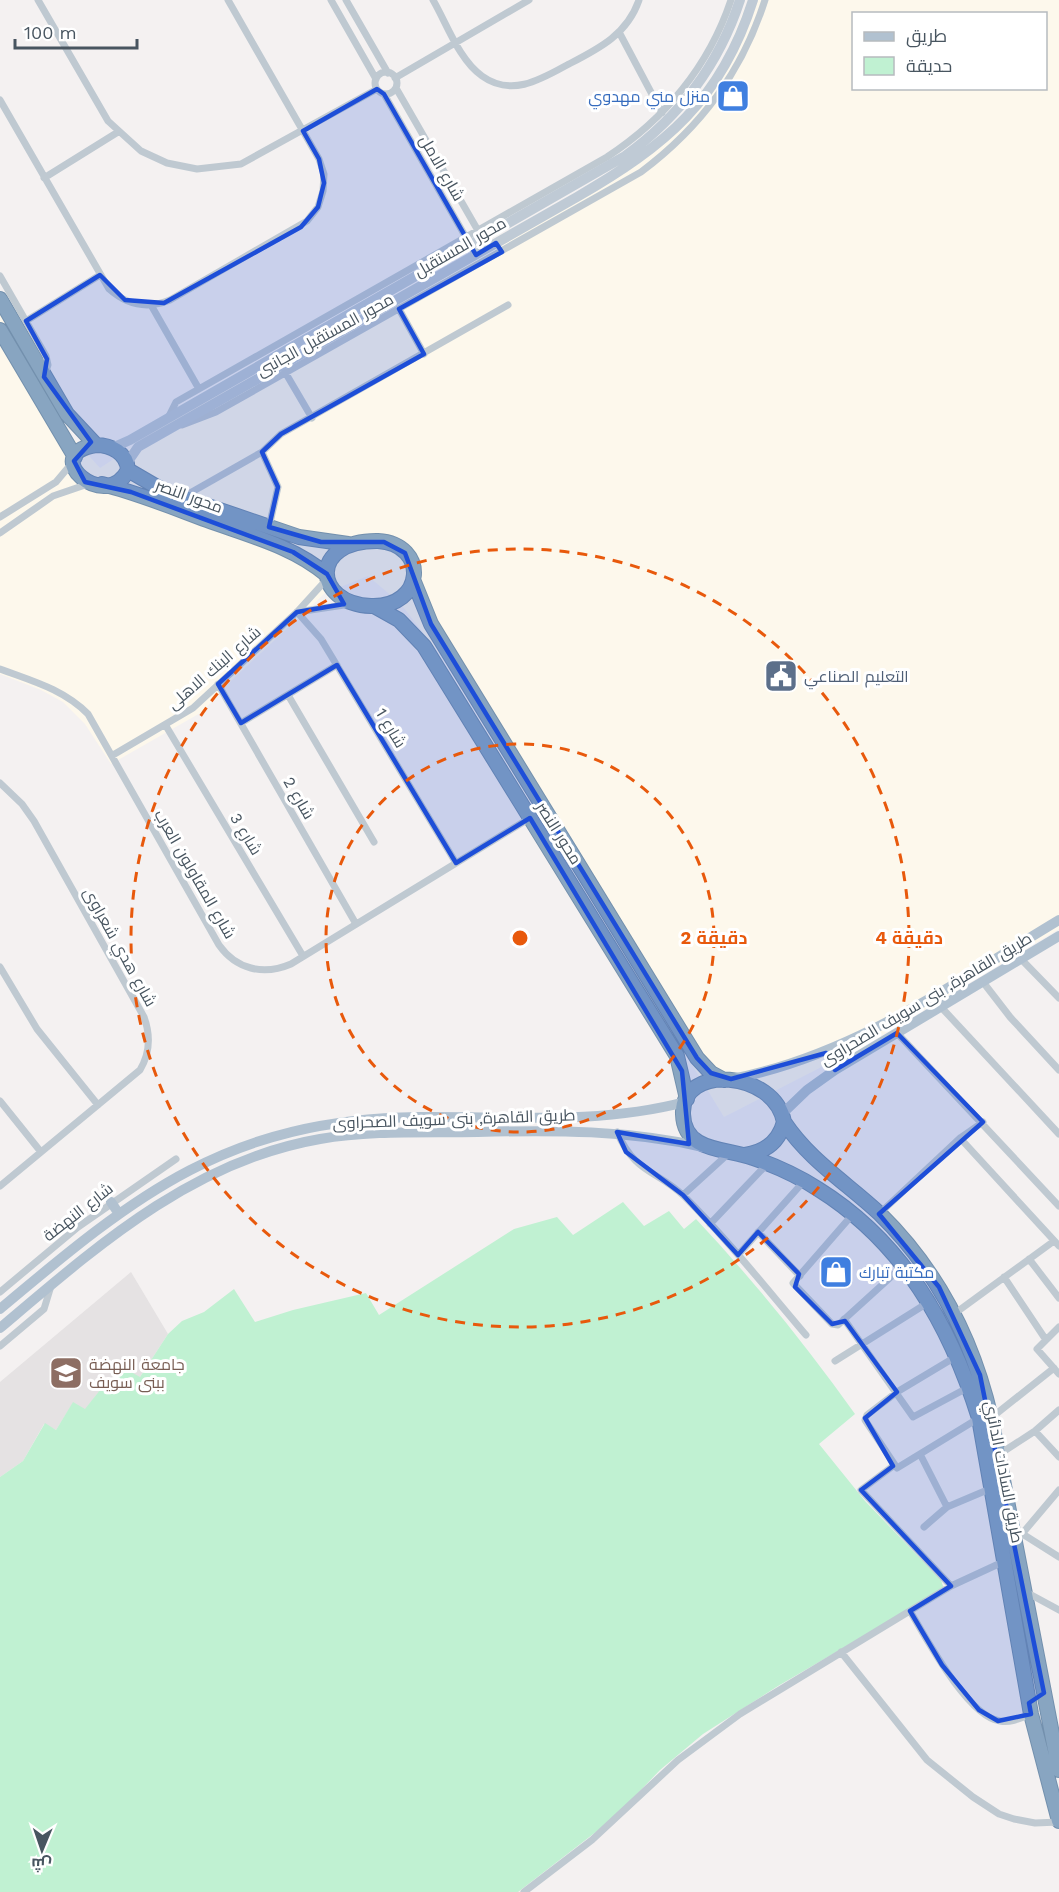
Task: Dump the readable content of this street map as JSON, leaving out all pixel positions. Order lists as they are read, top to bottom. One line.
{"streets":{"highway":["محور النصر","طريق السادات الدائري"],"main road":["طريق القاهرة, بنى سويف الصحراوى"],"street":["شارع الامل","محور المستقبل","محور المستقبل الجانبى","شارع البنك الاهلى","شارع 1","شارع 2","شارع 3","شارع المقاولون العرب","شارع هدي شعراوى","شارع النهضة"]},"crossings":[["شارع الامل","محور المستقبل"],["شارع الامل","محور المستقبل الجانبى"],["محور المستقبل","محور المستقبل الجانبى"],["محور المستقبل","محور النصر"],["محور النصر","شارع البنك الاهلى"],["محور النصر","شارع المقاولون العرب"],["محور النصر","طريق القاهرة, بنى سويف الصحراوى"],["محور النصر","طريق السادات الدائري"],["شارع البنك الاهلى","شارع 1"],["شارع البنك الاهلى","شارع 2"],["شارع البنك الاهلى","شارع 3"],["شارع البنك الاهلى","شارع المقاولون العرب"],["شارع 1","شارع المقاولون العرب"],["شارع 2","شارع المقاولون العرب"],["شارع 3","شارع المقاولون العرب"],["طريق القاهرة, بنى سويف الصحراوى","طريق السادات الدائري"]],"places":{"shop":["منزل مني مهدوي","مكتبة تبارك"],"public building":["التعليم الصناعي"],"school or university":["جامعة النهضة ببنى سويف"]},"legend":["طريق","حديقة"],"scale_bar":"100 m","north":"bottom","rings":["2 دقيقة","4 دقيقة"]}
